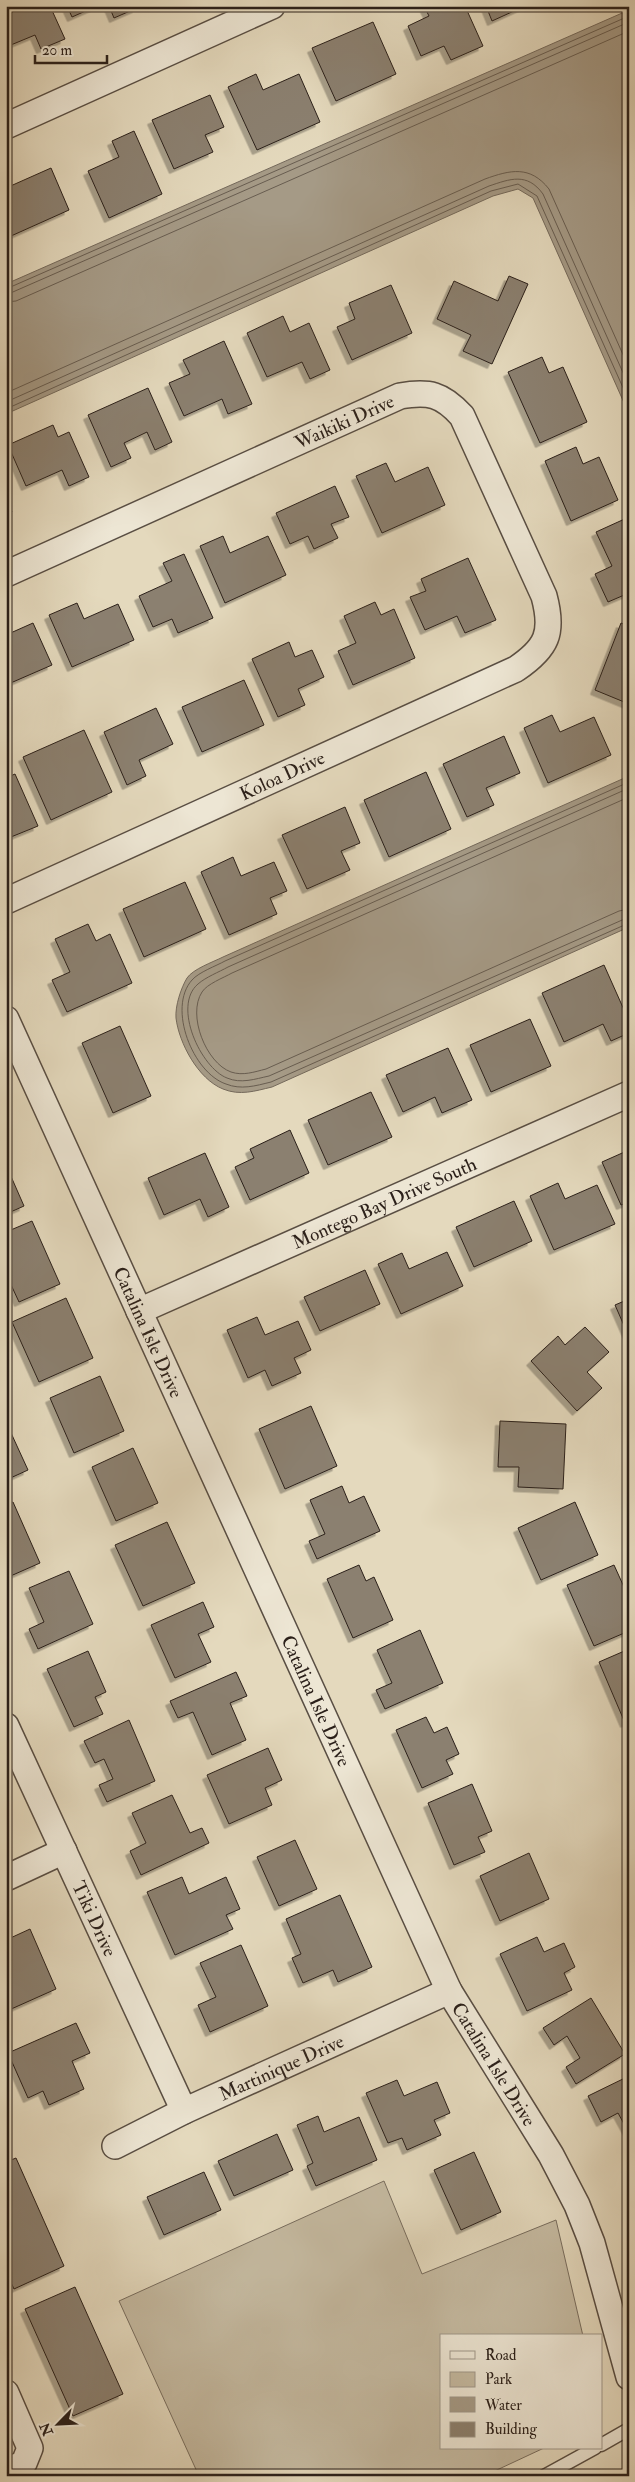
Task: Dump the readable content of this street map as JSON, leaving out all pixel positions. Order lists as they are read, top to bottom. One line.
{"streets":{"street":["Waikiki Drive","Koloa Drive","Montego Bay Drive South","Catalina Isle Drive","Tiki Drive","Martinique Drive"]},"crossings":[["Waikiki Drive","Koloa Drive"],["Montego Bay Drive South","Catalina Isle Drive"],["Catalina Isle Drive","Martinique Drive"],["Tiki Drive","Martinique Drive"]],"legend":["Road","Park","Water","Building"],"scale_bar":"20 m","north":"bottom left"}
